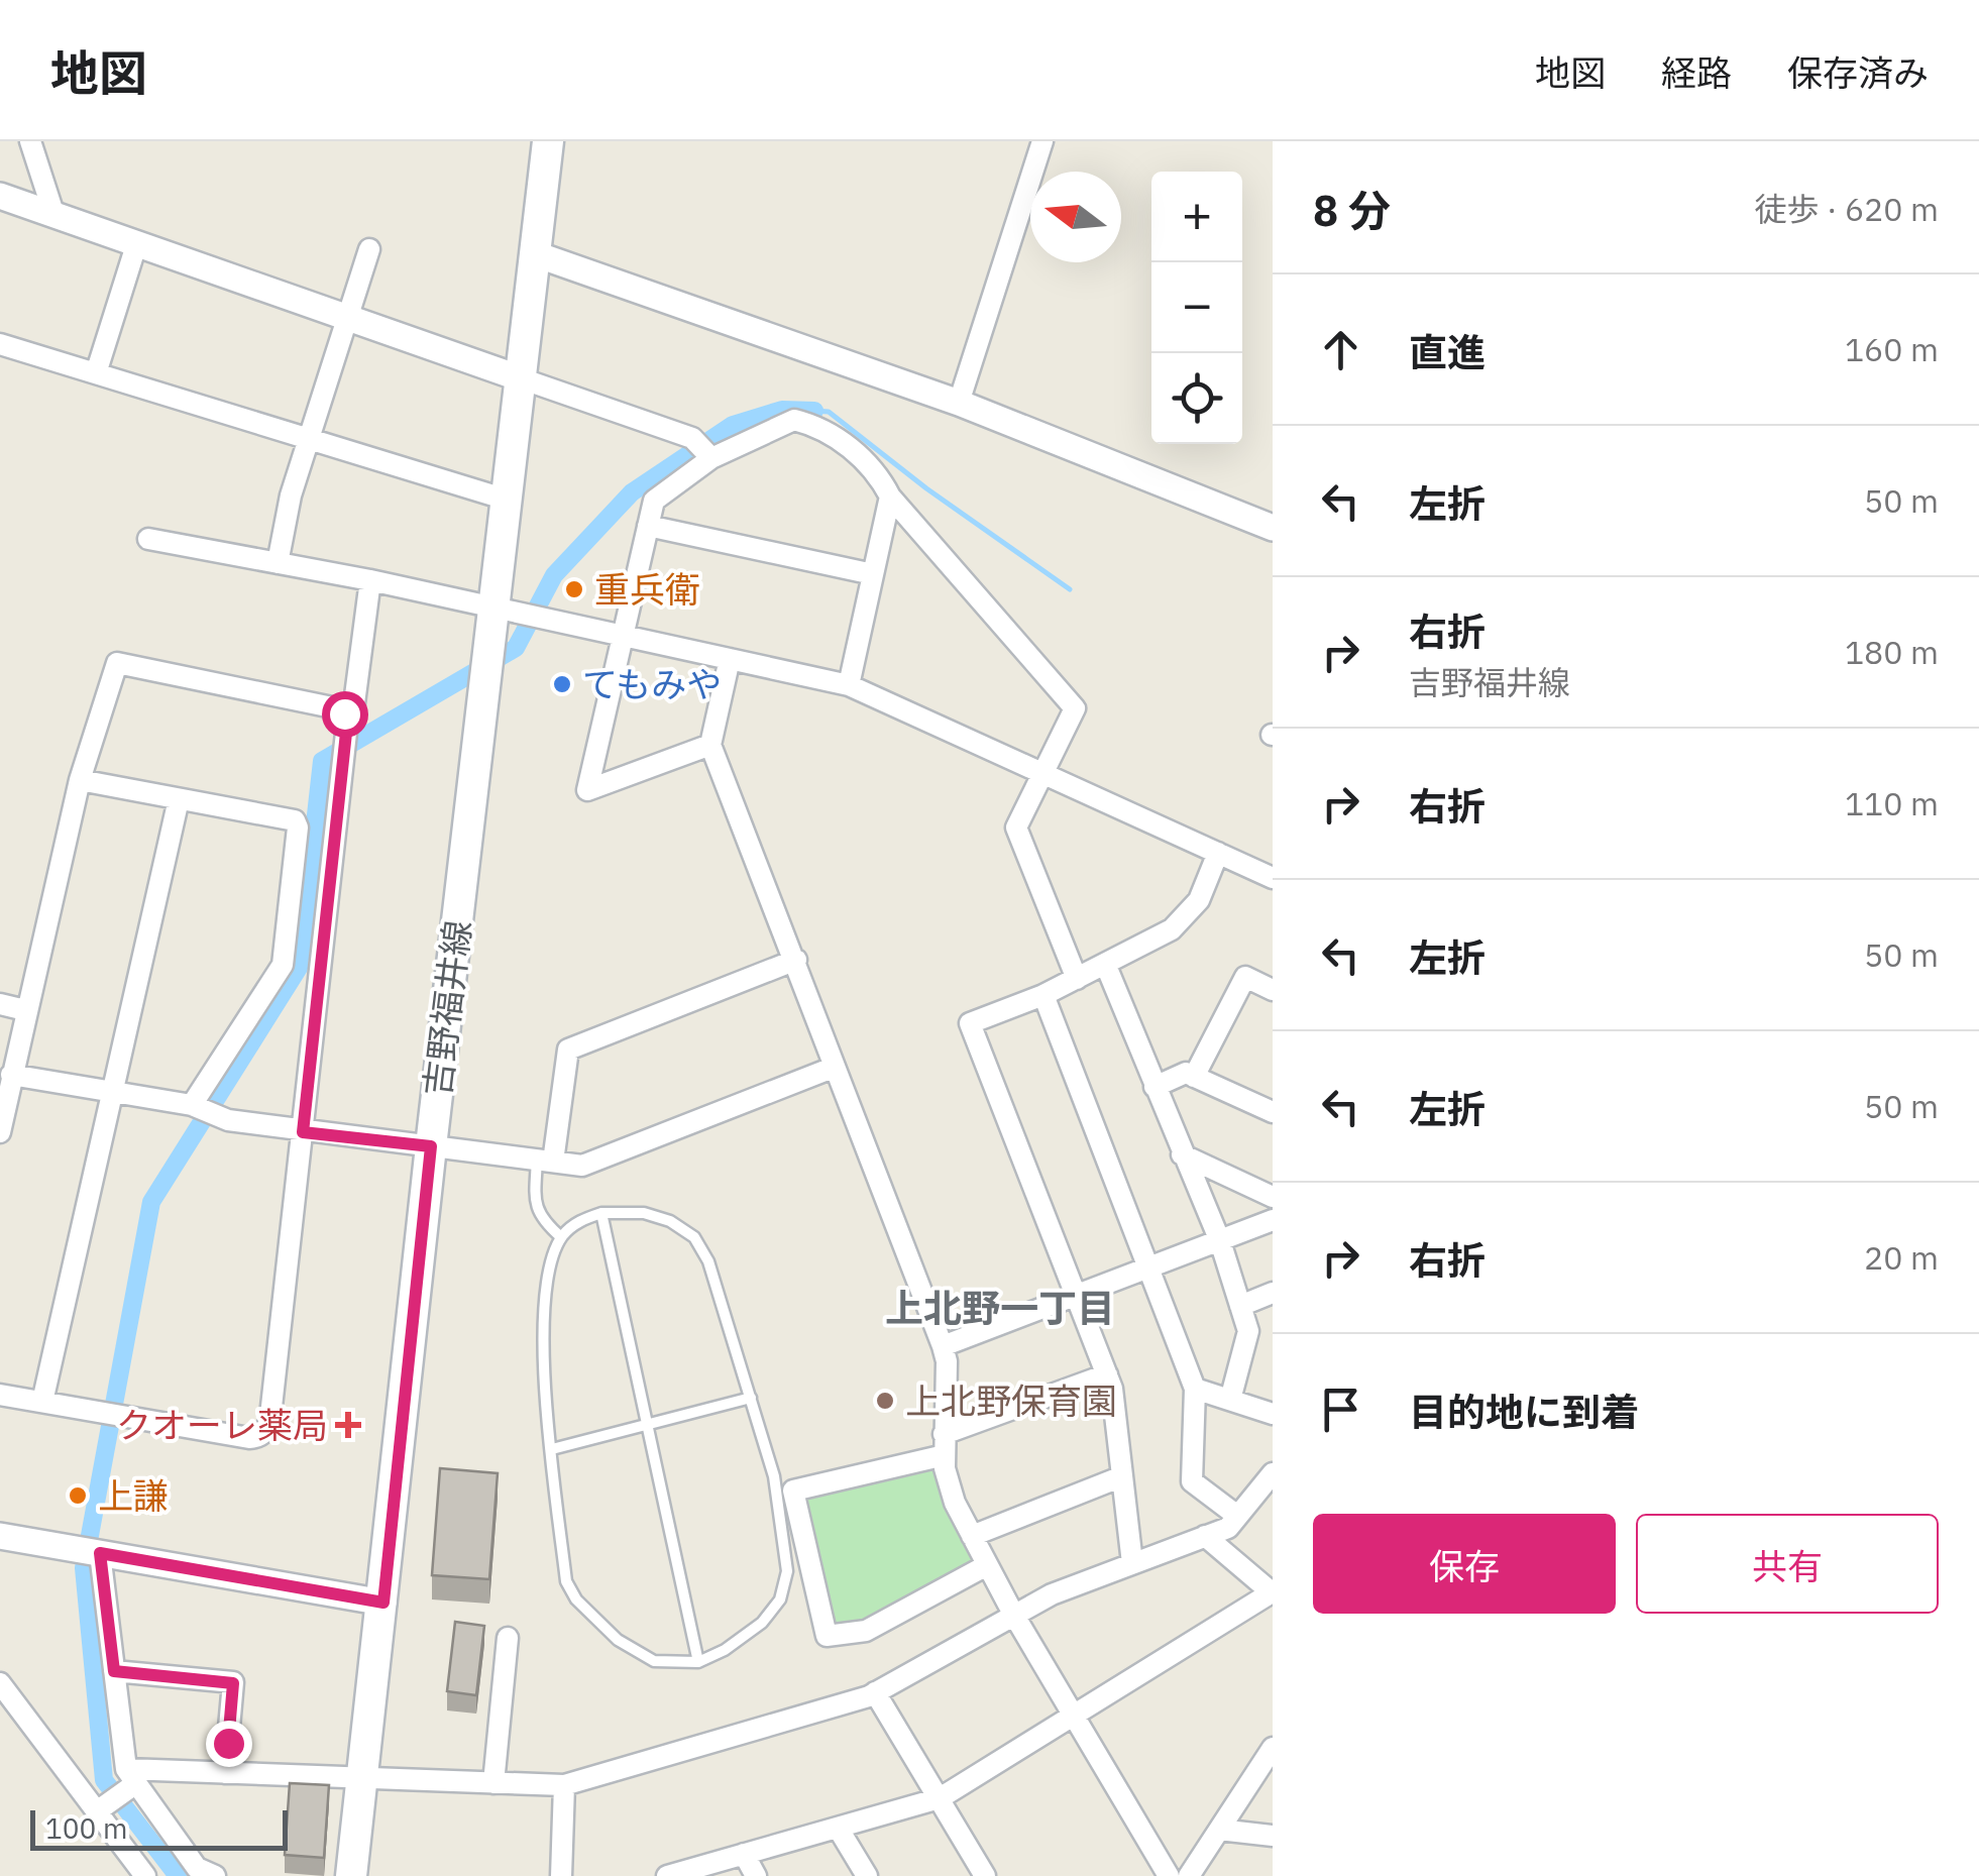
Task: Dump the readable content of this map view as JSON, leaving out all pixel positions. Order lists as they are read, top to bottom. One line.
{"streets":{"main road":["吉野福井線"]},"districts":["上北野一丁目"],"places":{"other":["重兵衛","てもみや","上北野保育園","上謙"],"health":["クオーレ薬局"]},"scale_bar":"100 m","north":"left","page":{"header":"地図","nav":["地図","経路","保存済み"],"heading":["8 分","徒歩 · 620 m"],"map_buttons":["+","−"],"list":[["直進","160 m"],["左折","50 m"],["右折","吉野福井線","180 m"],["右折","110 m"],["左折","50 m"],["左折","50 m"],["右折","20 m"],"目的地に到着"],"buttons":["保存","共有"],"scale":"100 m"}}
